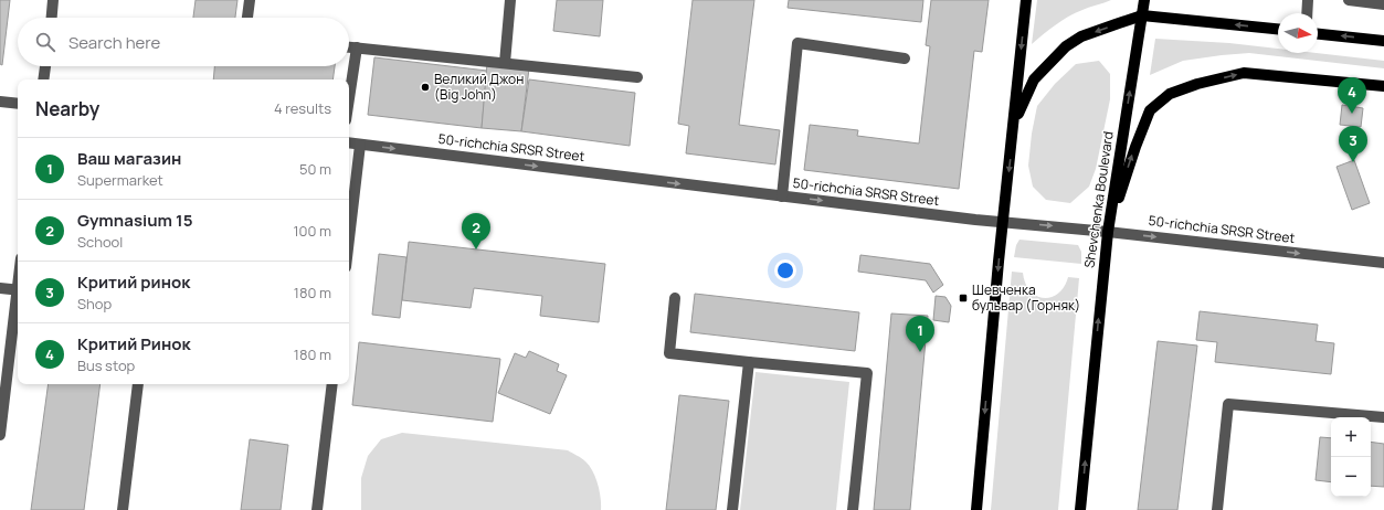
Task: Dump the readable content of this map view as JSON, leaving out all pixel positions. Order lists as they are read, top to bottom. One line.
{"streets":{"main road":["Shevchenka Boulevard"],"street":["50-richchia SRSR Street"]},"crossings":[["50-richchia SRSR Street","Shevchenka Boulevard"]],"one_way":["50-richchia SRSR Street","Shevchenka Boulevard"],"places":{"other":["Великий Джон (Big John)"],"transit":["Шевченка бульвар (Горняк)"]},"north":"right","page":{"search":"Search here","pins":["4","3","2","1"],"heading":["Nearby","4 results"],"list":[{"mark":"1","name":"Ваш магазин","note":"Supermarket","value":"50 m"},{"mark":"2","name":"Gymnasium 15","note":"School","value":"100 m"},{"mark":"3","name":"Критий ринок","note":"Shop","value":"180 m"},{"mark":"4","name":"Критий Ринок","note":"Bus stop","value":"180 m"}],"map_buttons":["+","−"]}}
